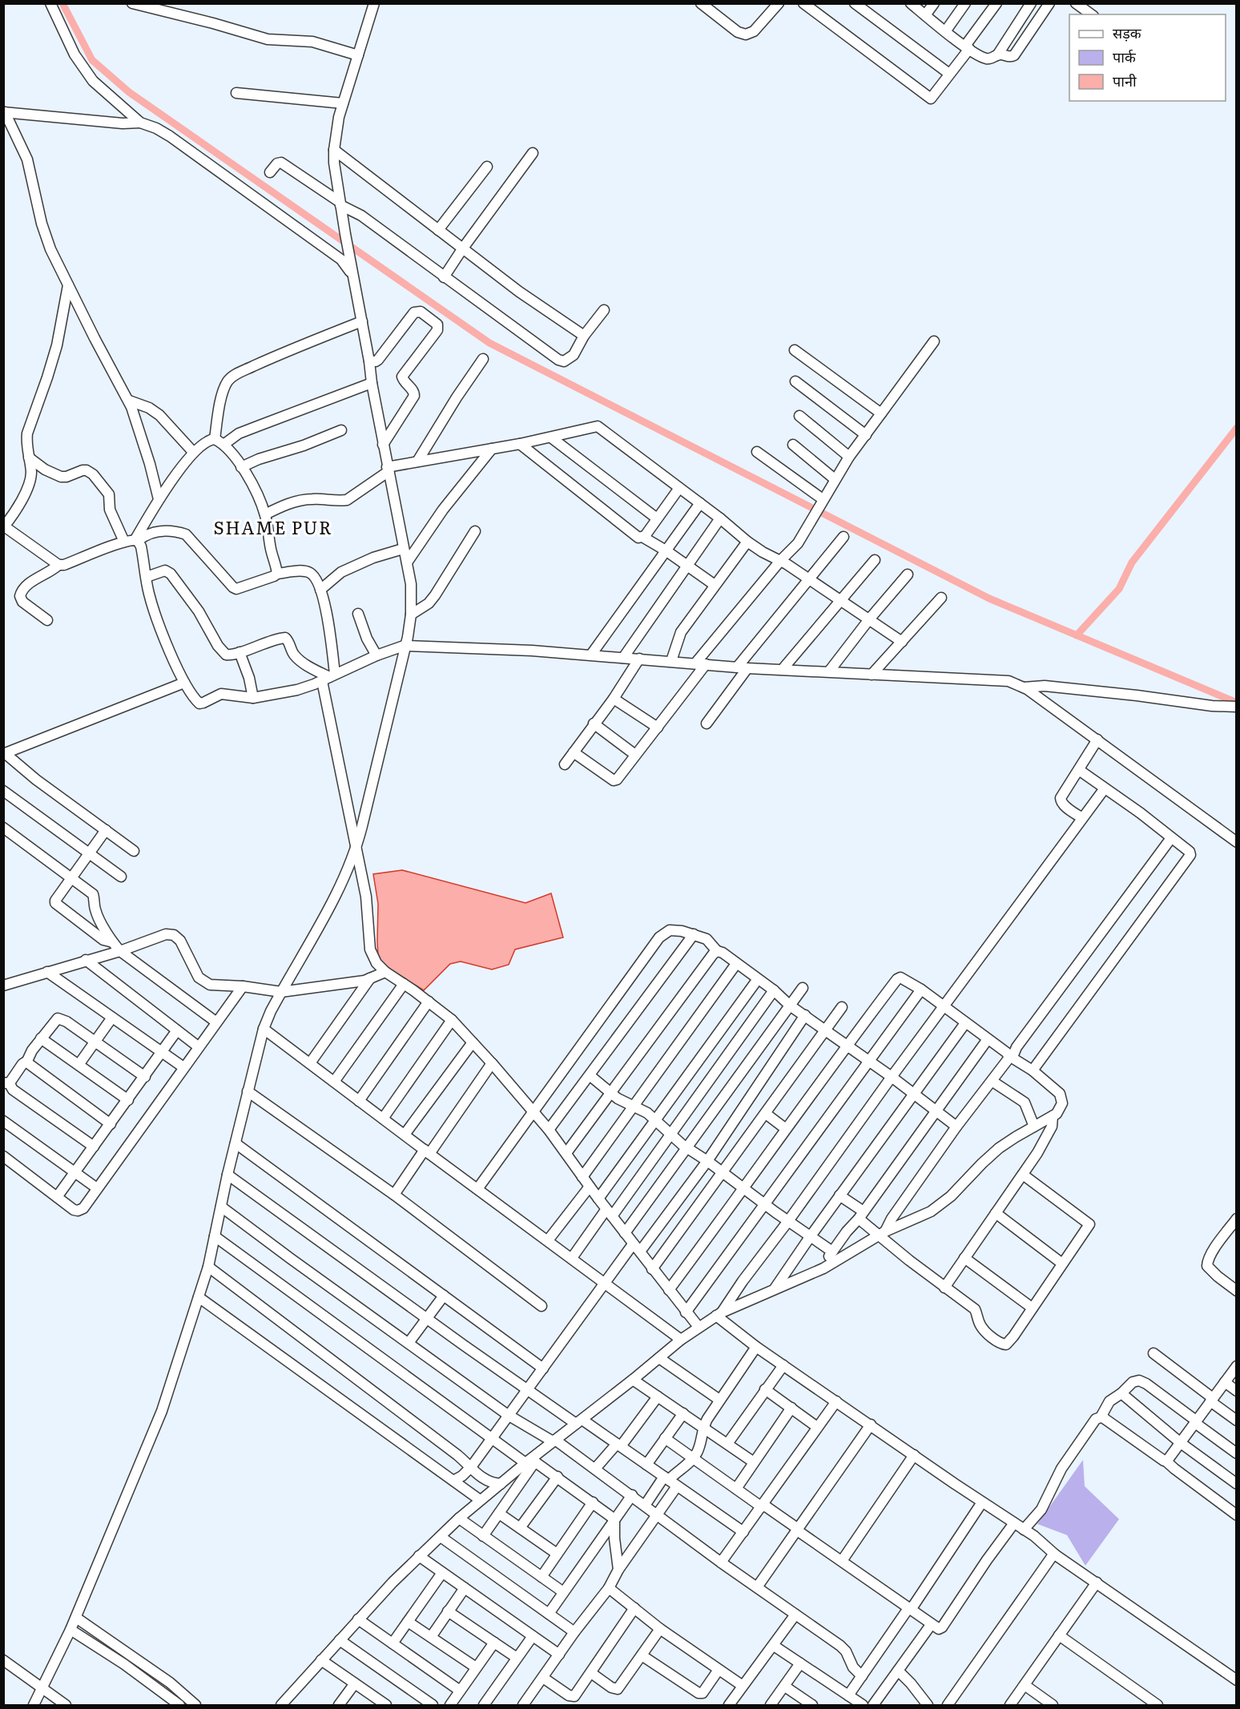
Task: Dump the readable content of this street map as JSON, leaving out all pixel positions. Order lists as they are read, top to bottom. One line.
{"districts":["SHAME PUR"],"legend":["सड़क","पार्क","पानी"]}
